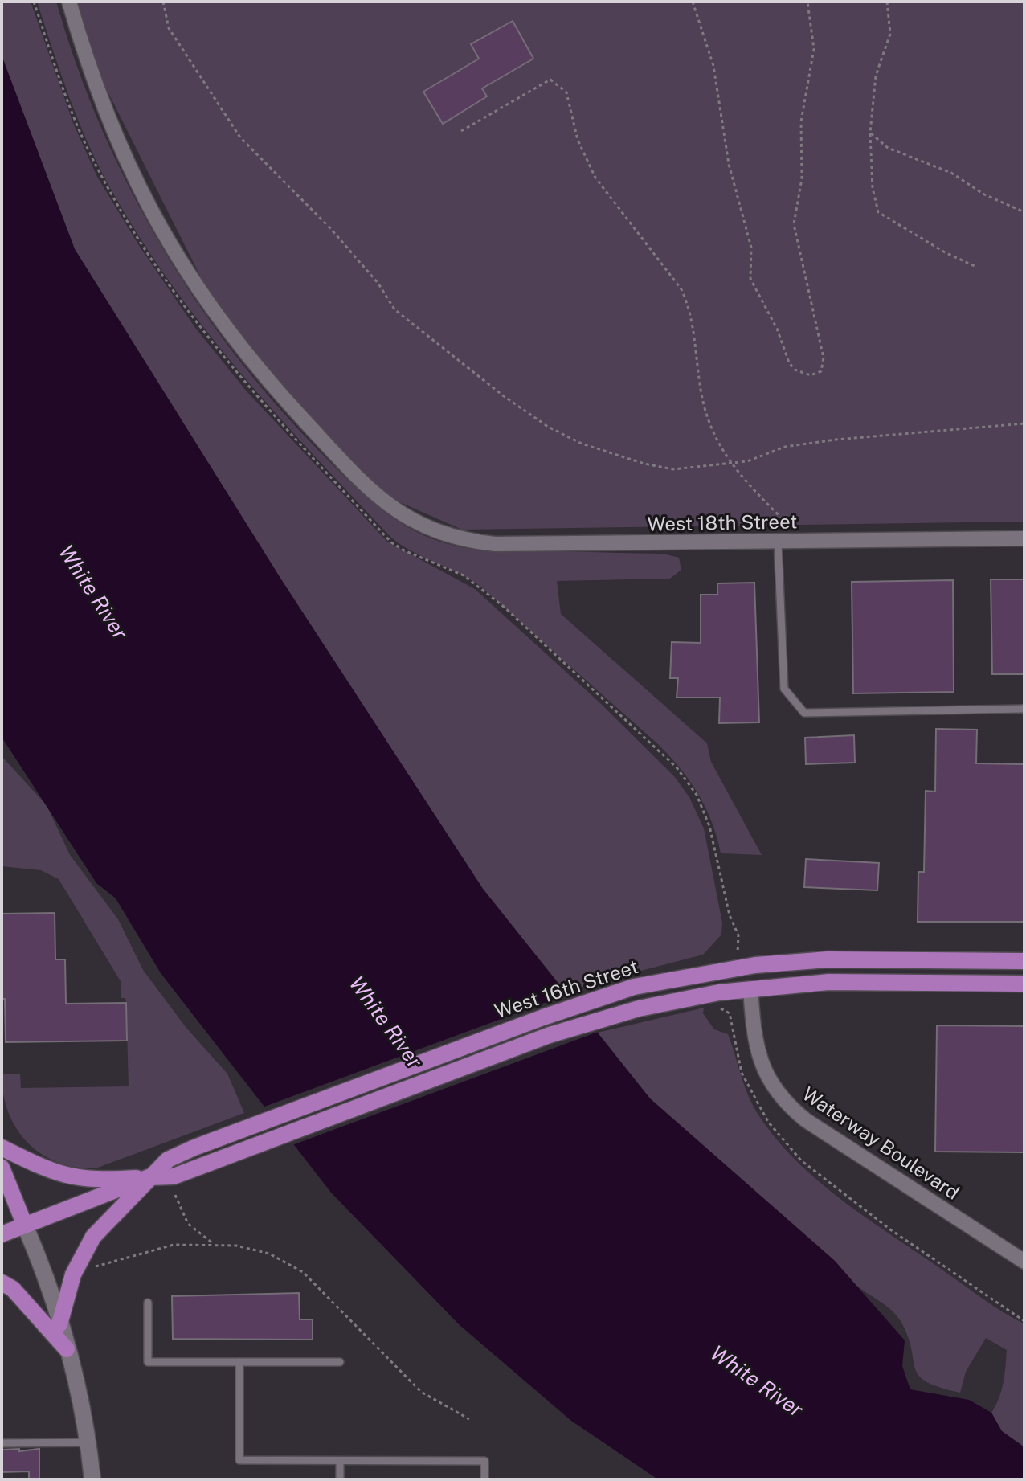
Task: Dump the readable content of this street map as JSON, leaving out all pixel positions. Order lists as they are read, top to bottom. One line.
{"streets":{"main road":["West 16th Street"],"street":["West 18th Street","Waterway Boulevard"]},"crossings":[["West 16th Street","Waterway Boulevard"]],"water":["White River"]}
